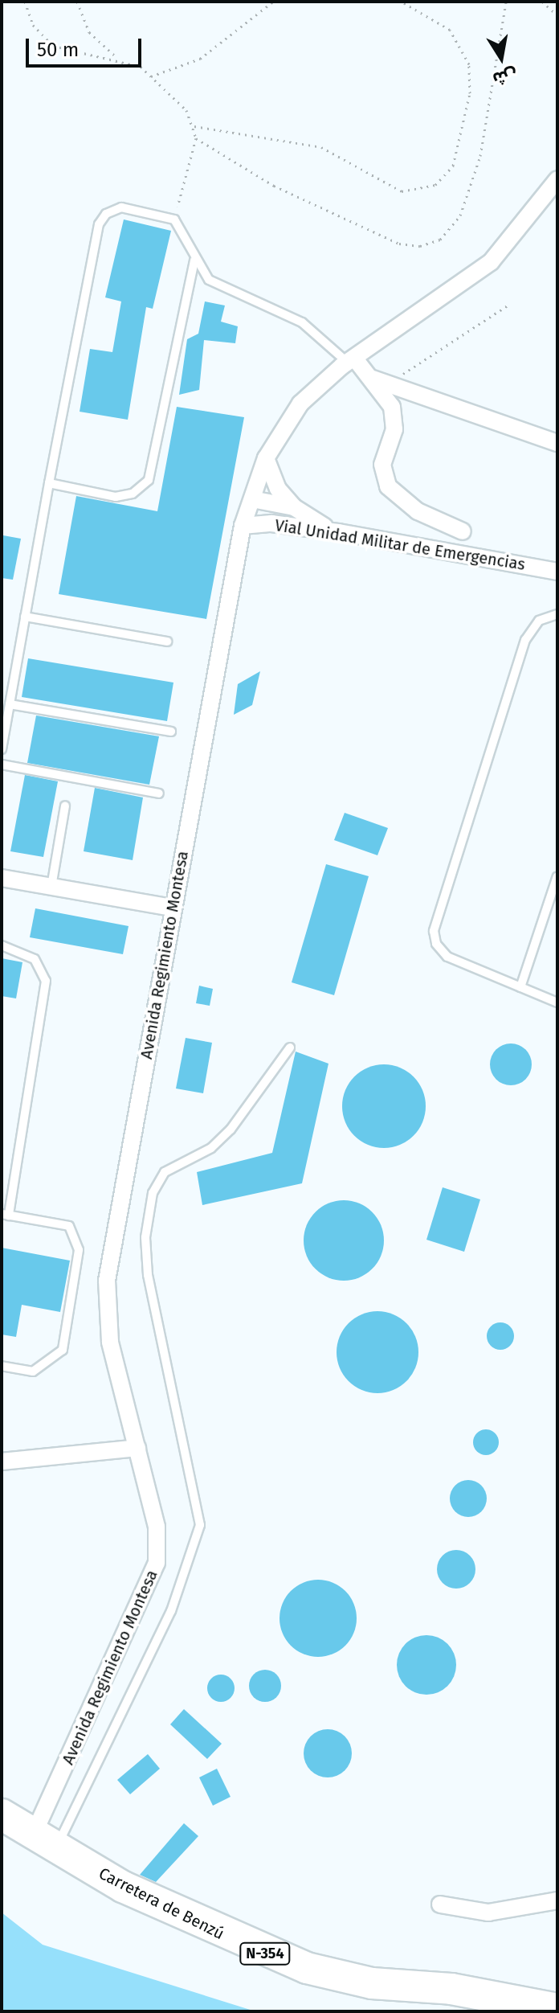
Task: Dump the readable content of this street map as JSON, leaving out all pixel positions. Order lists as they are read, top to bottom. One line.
{"streets":{"highway":["Carretera de Benzú","N-354"],"street":["Vial Unidad Militar de Emergencias","Avenida Regimiento Montesa"]},"crossings":[["Vial Unidad Militar de Emergencias","Avenida Regimiento Montesa"],["Avenida Regimiento Montesa","Carretera de Benzú"]],"scale_bar":"50 m","north":"bottom"}
